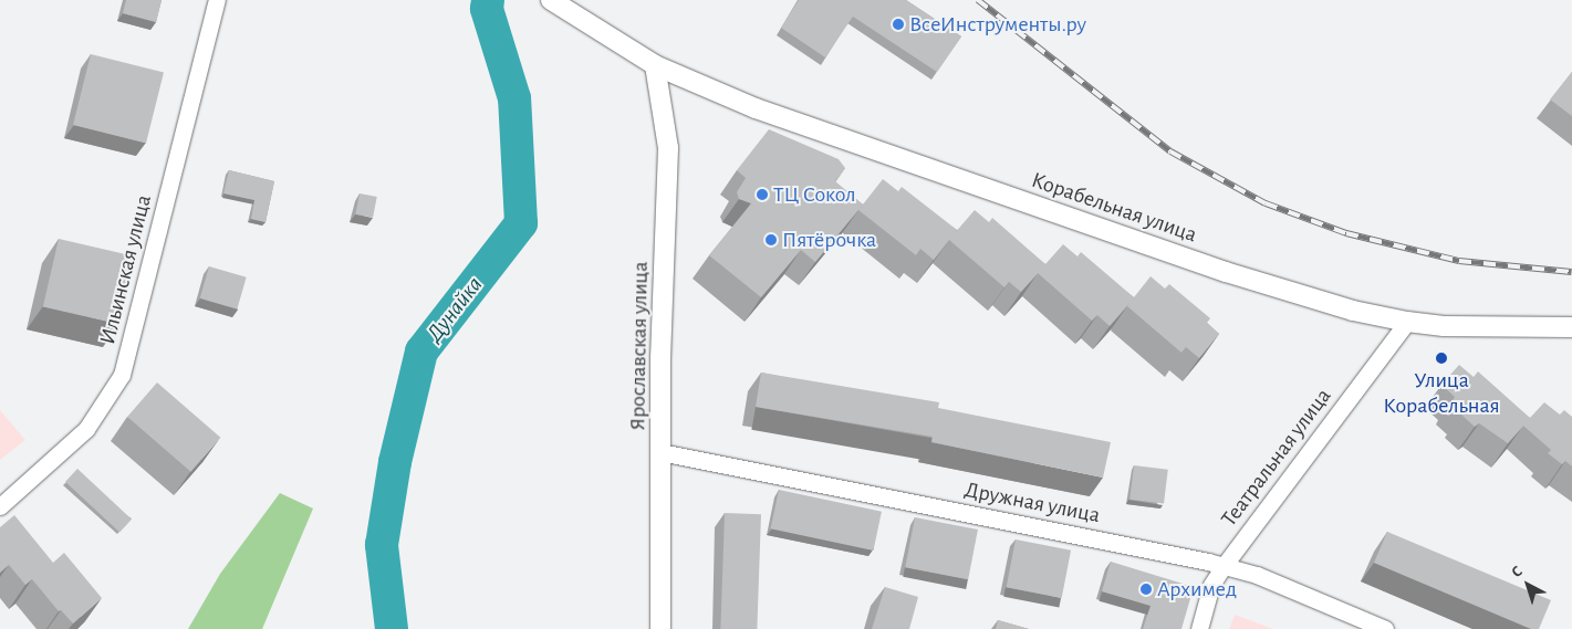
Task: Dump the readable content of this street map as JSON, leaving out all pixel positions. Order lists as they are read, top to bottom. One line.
{"streets":{"street":["Корабельная улица","Ильинская улица","Ярославская улица","Театральная улица","Дружная улица"]},"crossings":[["Корабельная улица","Ярославская улица"],["Корабельная улица","Театральная улица"],["Ярославская улица","Дружная улица"],["Театральная улица","Дружная улица"]],"water":["Дунайка"],"places":["ВсеИнструменты.ру","ТЦ Сокол","Пятёрочка","Улица Корабельная","Архимед"],"north":"top left"}
